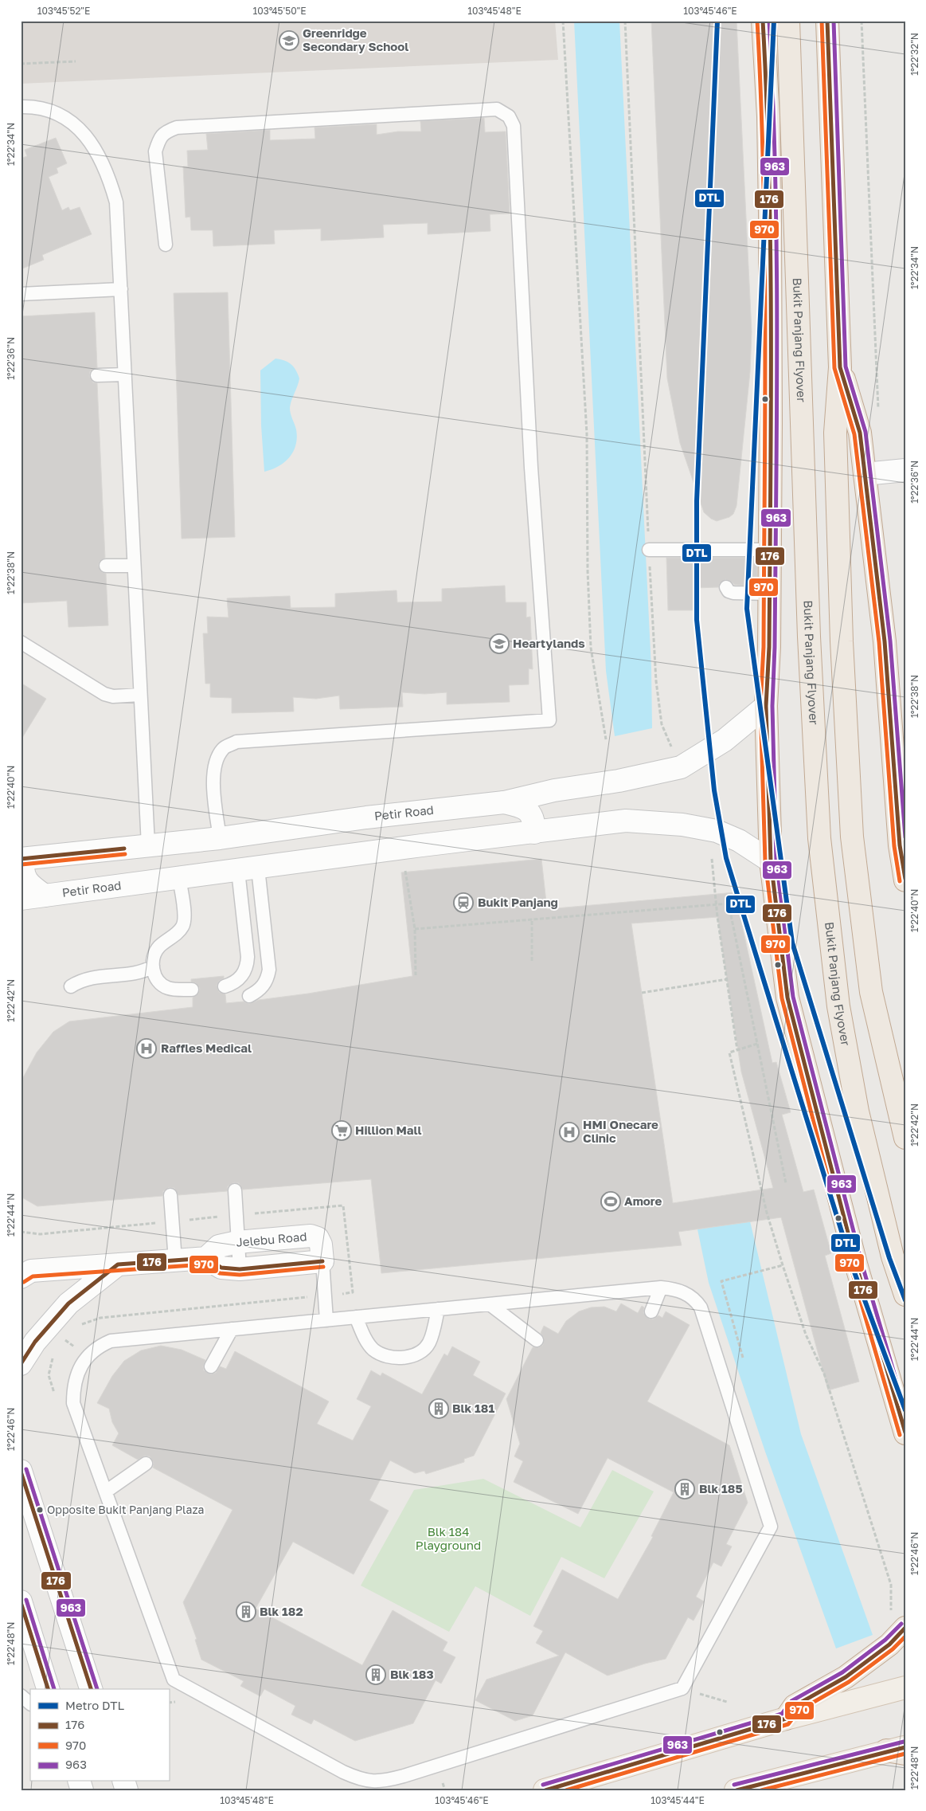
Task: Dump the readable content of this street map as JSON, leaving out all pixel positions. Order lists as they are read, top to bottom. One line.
{"streets":{"highway":["Bukit Panjang Flyover"],"main road":["Petir Road","Jelebu Road"]},"parks":["Blk 184 Playground"],"places":{"school or university":["Greenridge Secondary School","Heartylands"],"station":["Bukit Panjang"],"hospital":["Raffles Medical","HMI Onecare Clinic"],"supermarket":["Hillion Mall"],"sports":["Amore"],"building":["Blk 181","Blk 185","Blk 182","Blk 183"],"other":["Opposite Bukit Panjang Plaza"]},"lines":["metro line DTL","transit line 176","transit line 970","transit line 963"],"legend":["Metro DTL","176","970","963"],"coordinates":["103°45'52\"E","103°45'50\"E","103°45'48\"E","103°45'46\"E","1°22'32\"N","1°22'34\"N","1°22'36\"N","1°22'38\"N","1°22'40\"N","1°22'42\"N","1°22'44\"N","1°22'46\"N","1°22'48\"N","103°45'44\"E"]}
